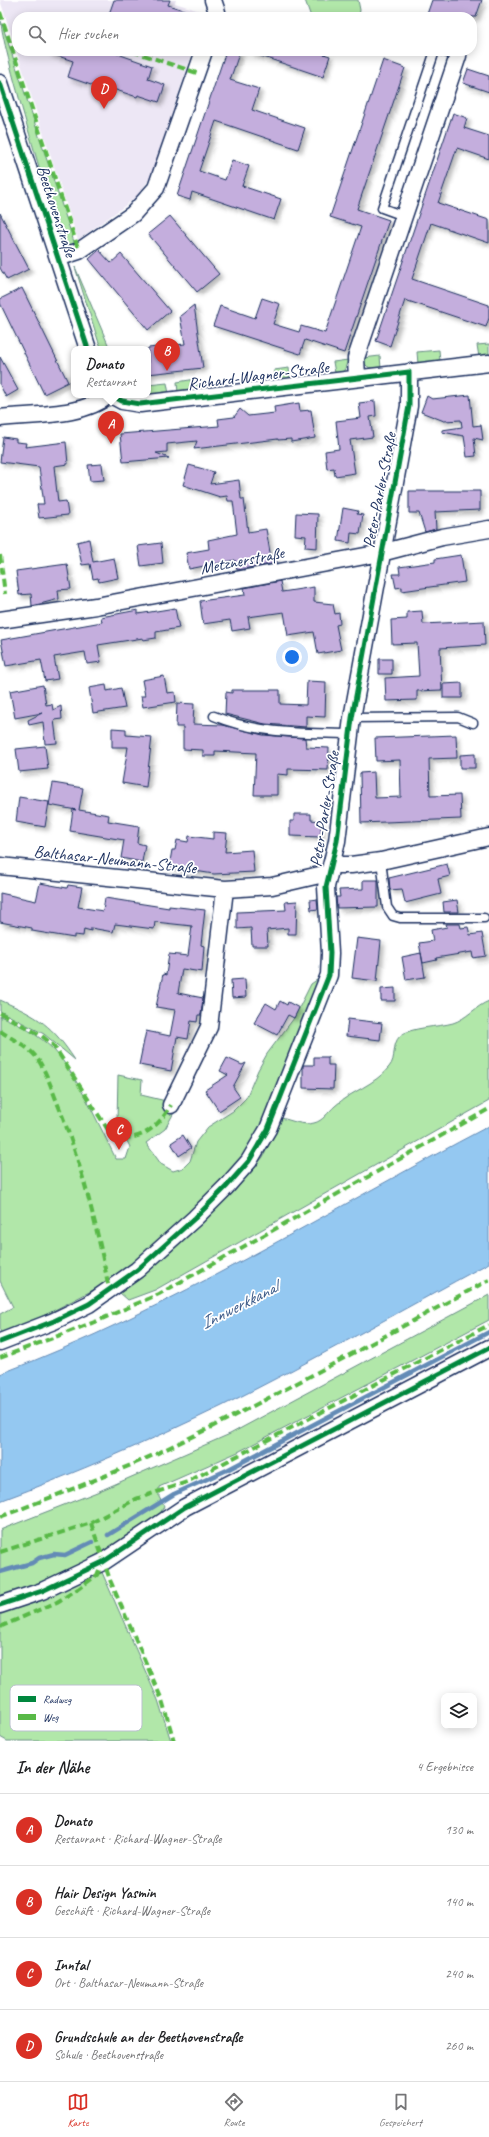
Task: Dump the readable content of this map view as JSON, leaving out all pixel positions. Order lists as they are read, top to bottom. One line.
{"streets":{"street":["Beethovenstraße","Richard-Wagner-Straße","Peter-Parler-Straße","Metznerstraße","Balthasar-Neumann-Straße"]},"crossings":[["Richard-Wagner-Straße","Peter-Parler-Straße"],["Peter-Parler-Straße","Metznerstraße"],["Peter-Parler-Straße","Balthasar-Neumann-Straße"]],"water":["Innwerkkanal"],"legend":["Radweg","Weg"],"page":{"search":"Hier suchen","pins":["D","B","A","C"],"popup":["Donato","Restaurant"],"heading":["In der Nähe","4 Ergebnisse"],"list":[{"mark":"A","name":"Donato","note":"Restaurant · Richard-Wagner-Straße","value":"130 m"},{"mark":"B","name":"Hair Design Yasmin","note":"Geschäft · Richard-Wagner-Straße","value":"140 m"},{"mark":"C","name":"Inntal","note":"Ort · Balthasar-Neumann-Straße","value":"240 m"},{"mark":"D","name":"Grundschule an der Beethovenstraße","note":"Schule · Beethovenstraße","value":"260 m"}],"nav":["Karte","Route","Gespeichert"]}}
